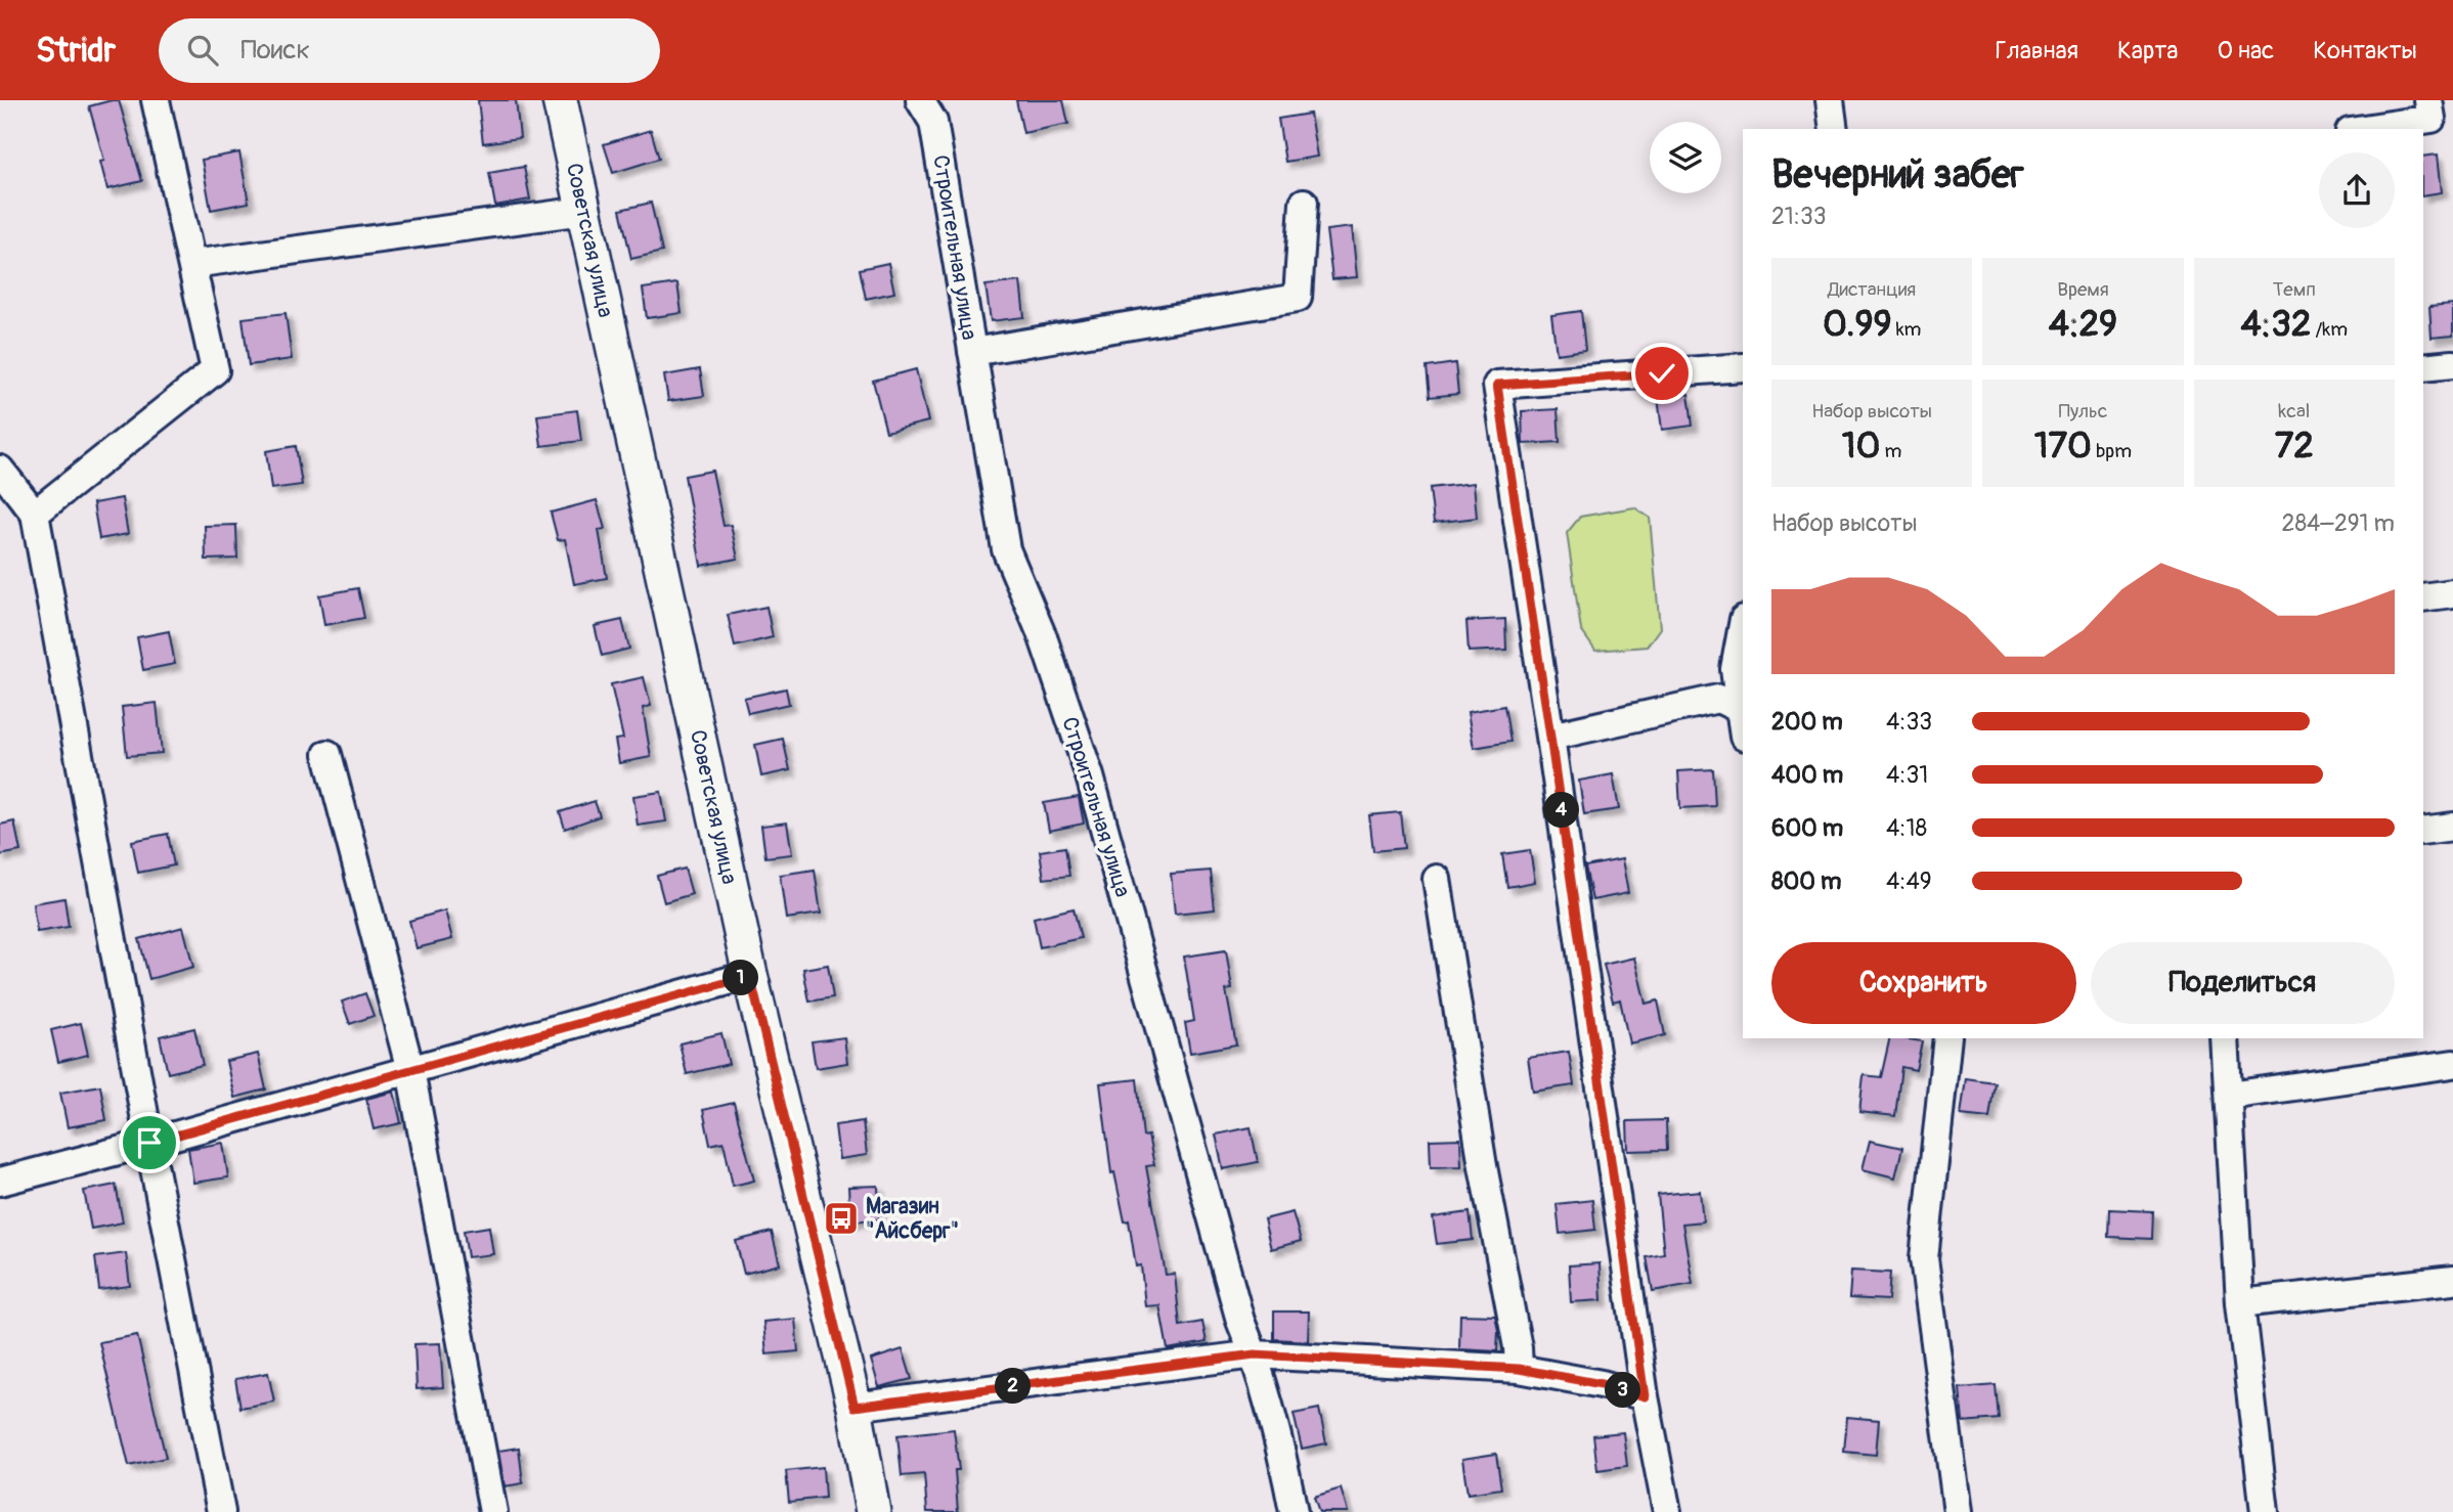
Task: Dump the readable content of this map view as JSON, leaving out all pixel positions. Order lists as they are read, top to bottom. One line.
{"streets":{"main road":["Советская улица"],"street":["Строительная улица"]},"places":{"bus stop":["Магазин \"Айсберг\""]},"page":{"header":"Stridr","search":"Поиск","nav":["Главная","Карта","О нас","Контакты"],"heading":["Вечерний забег","21:33"],"stats":[["Дистанция","0.99 km"],["Время","4:29"],["Темп","4:32 /km"],["Набор высоты","10 m"],["Пульс","170 bpm"],["kcal","72"]],"chart":["Набор высоты","284–291 m"],"list":[{"name":"200 m","note":"4:33"},{"name":"400 m","note":"4:31"},{"name":"600 m","note":"4:18"},{"name":"800 m","note":"4:49"}],"pins":["4","1","2","3"],"buttons":["Сохранить","Поделиться"]}}
